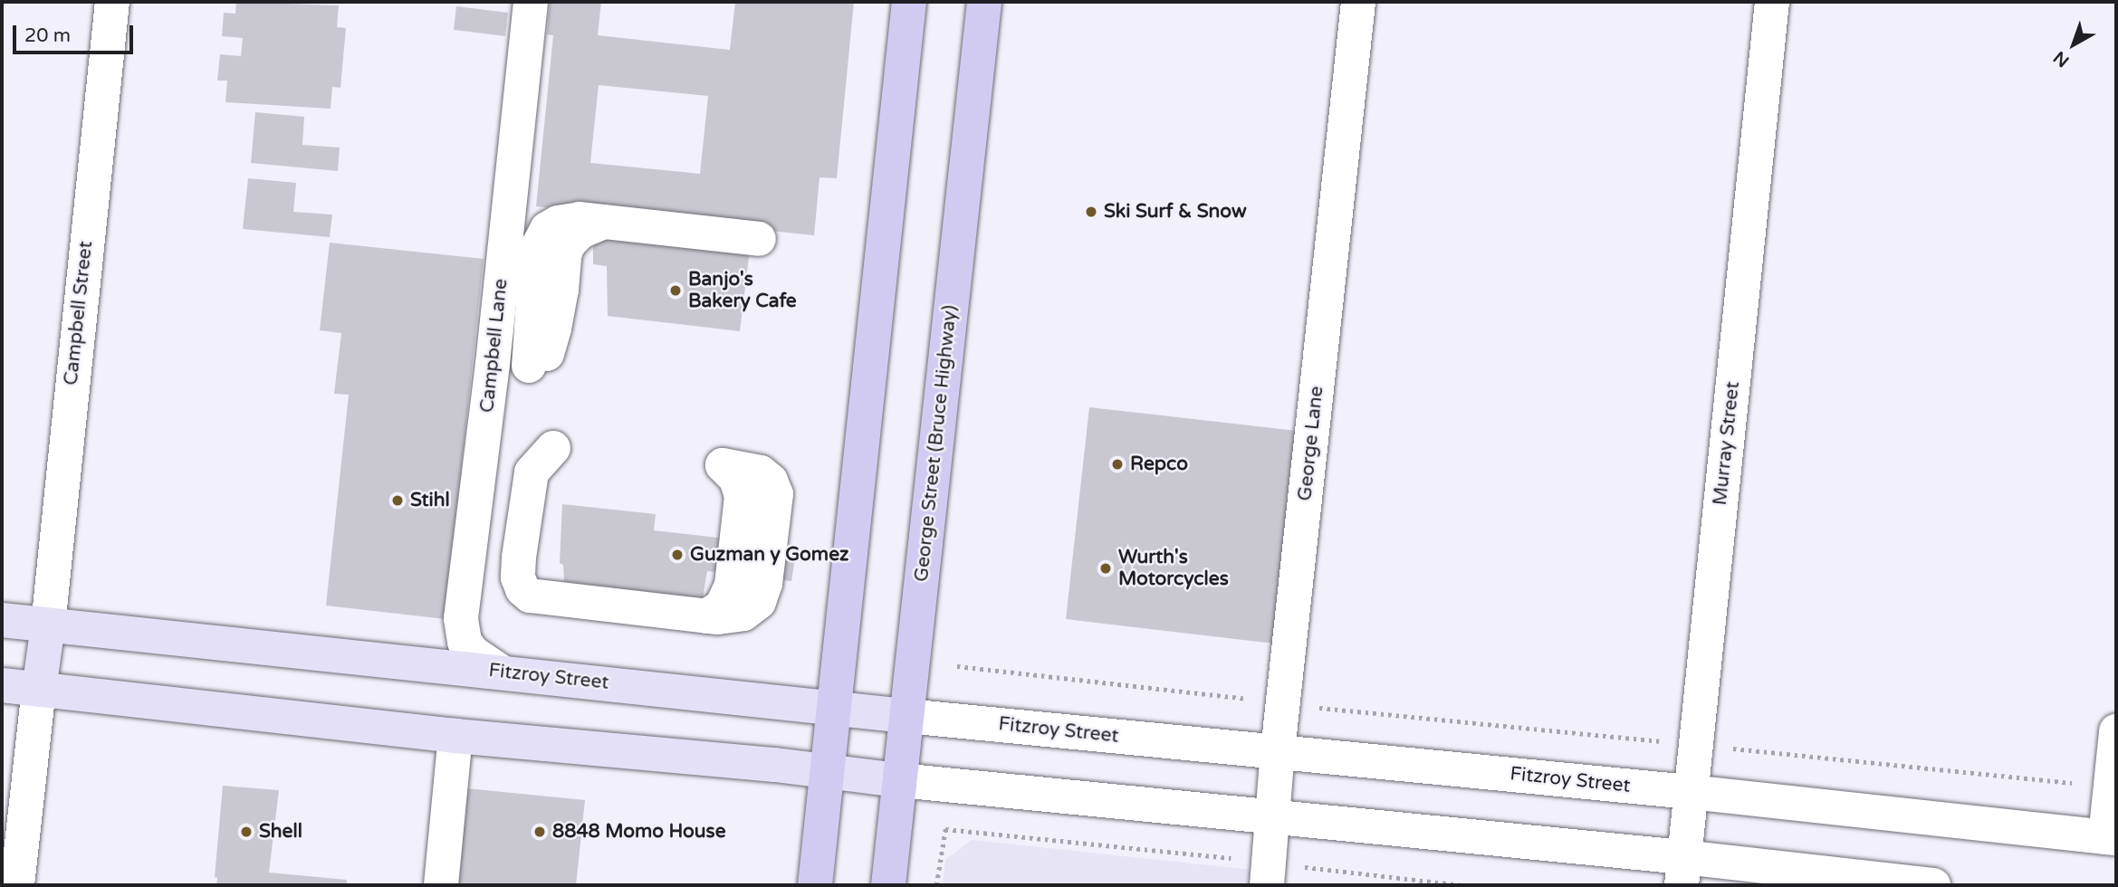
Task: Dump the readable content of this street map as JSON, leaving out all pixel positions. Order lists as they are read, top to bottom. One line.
{"streets":{"highway":["George Street (Bruce Highway)"],"main road":["Fitzroy Street"],"street":["Campbell Street","Campbell Lane","George Lane","Murray Street"]},"crossings":[["Campbell Street","Fitzroy Street"],["Campbell Lane","Fitzroy Street"],["George Street (Bruce Highway)","Fitzroy Street"],["George Lane","Fitzroy Street"],["Murray Street","Fitzroy Street"]],"places":["Ski Surf & Snow","Banjo's Bakery Cafe","Repco","Stihl","Guzman y Gomez","Wurth's Motorcycles","Shell","8848 Momo House"],"scale_bar":"20 m","north":"bottom left"}
